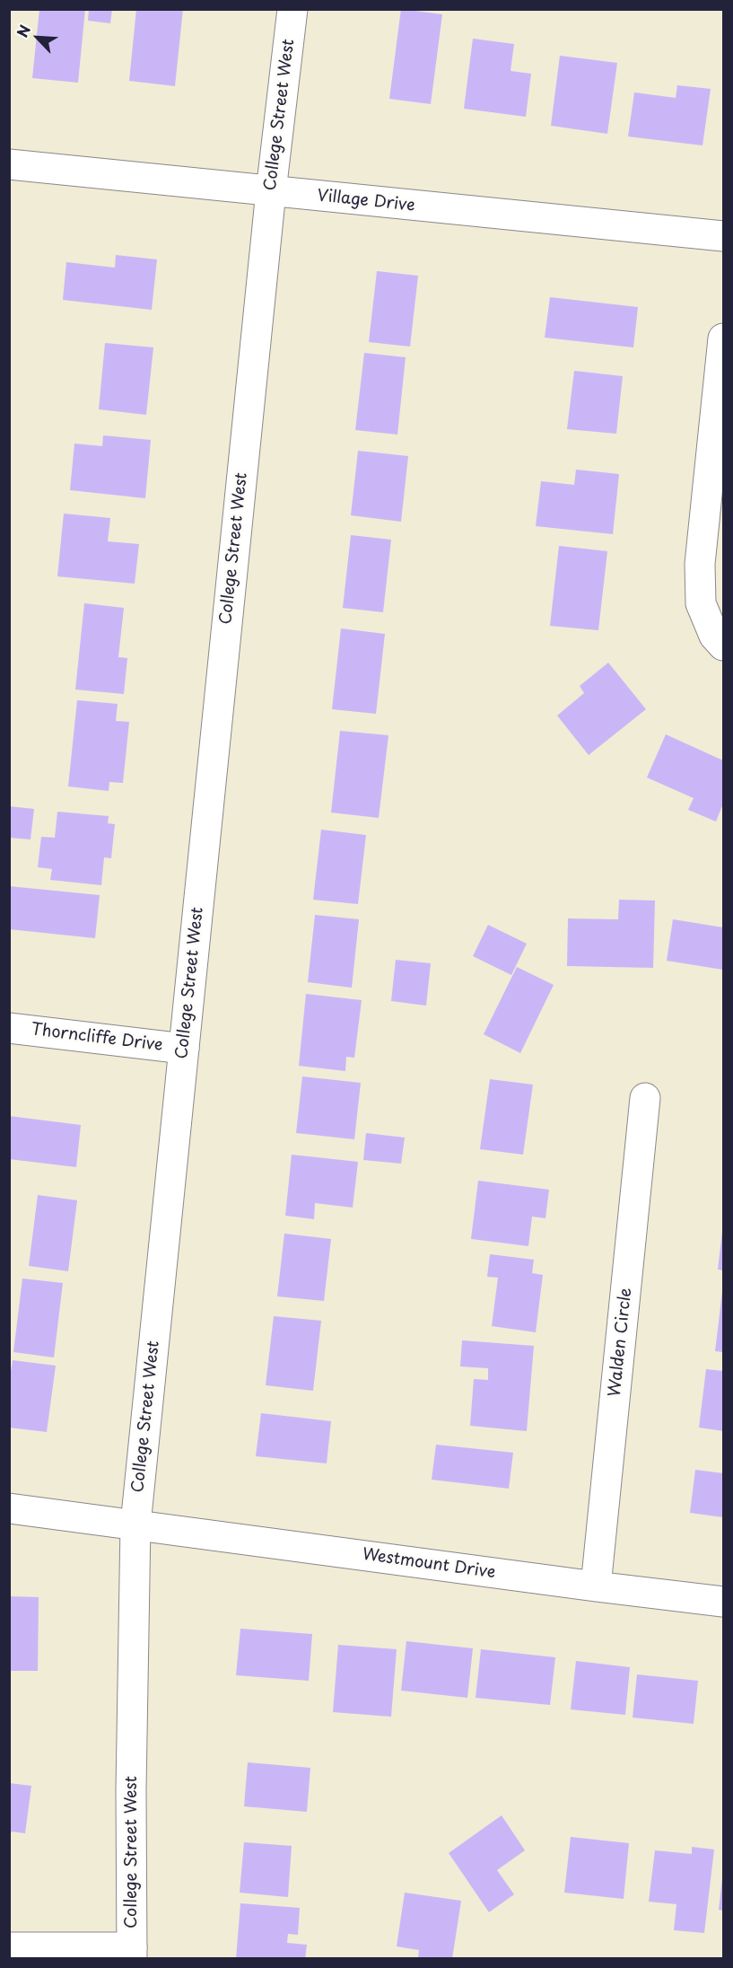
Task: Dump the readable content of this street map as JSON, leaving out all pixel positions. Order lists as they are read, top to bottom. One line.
{"streets":{"street":["College Street West","Village Drive","Thorncliffe Drive","Walden Circle","Westmount Drive"]},"crossings":[["College Street West","Village Drive"],["College Street West","Thorncliffe Drive"],["College Street West","Westmount Drive"],["Walden Circle","Westmount Drive"]],"north":"top left"}
